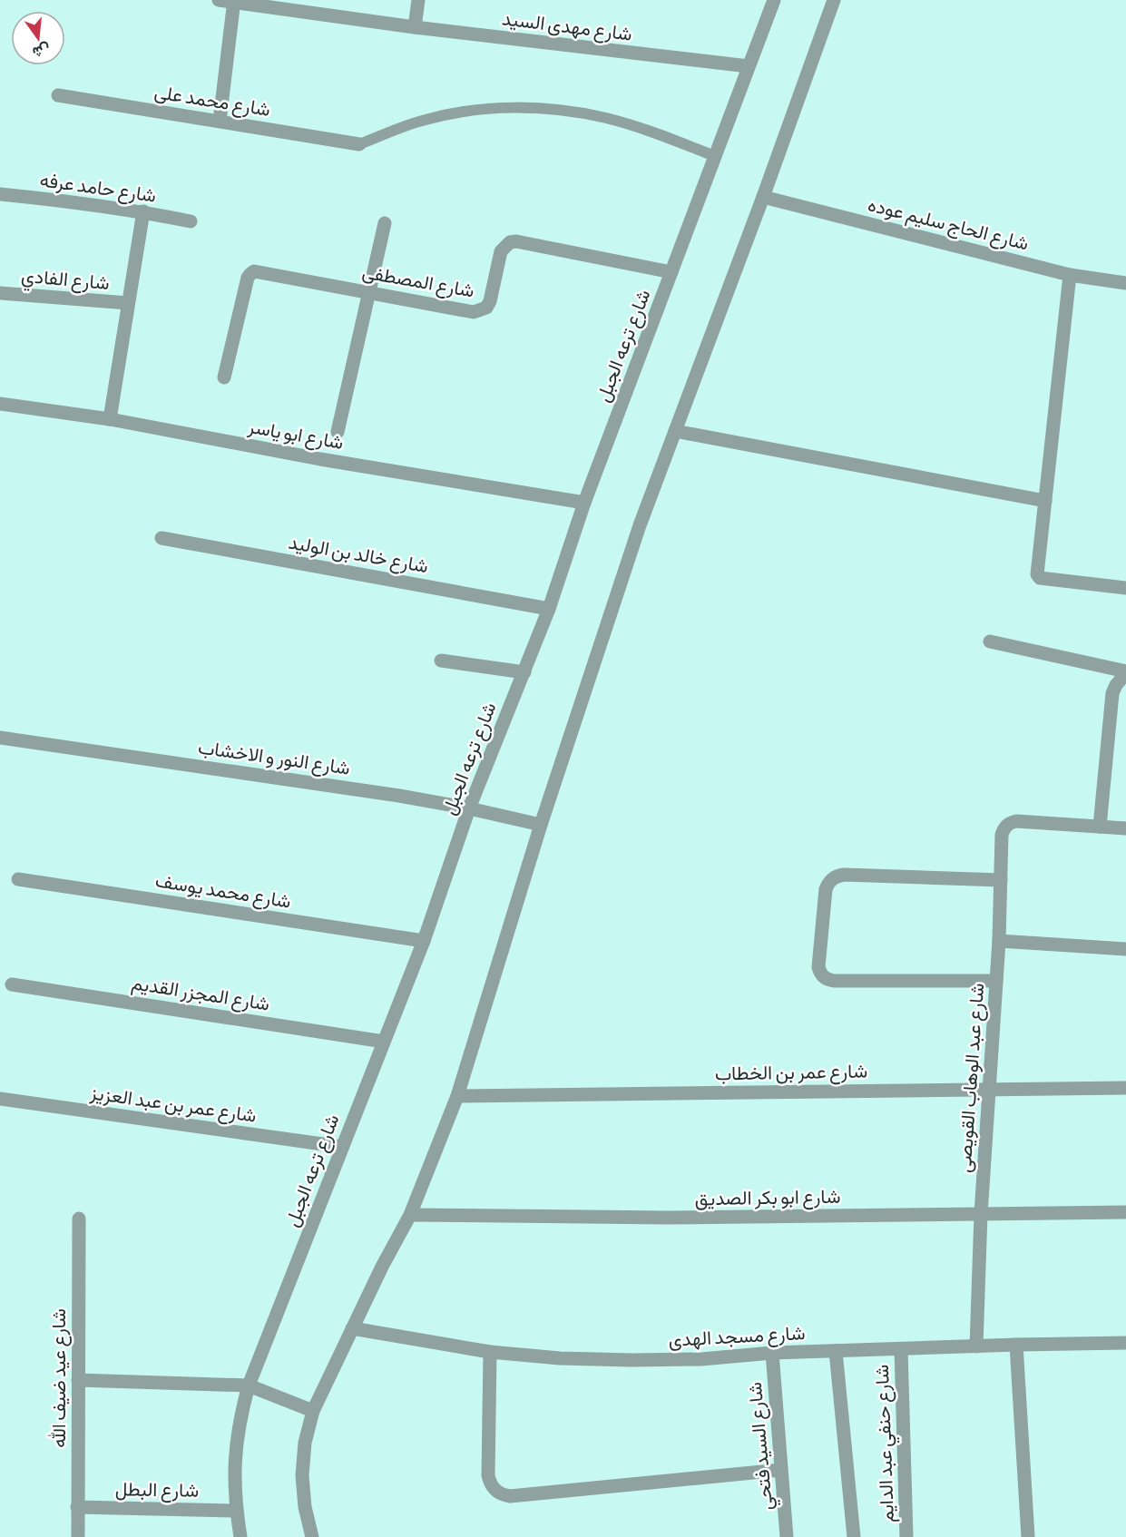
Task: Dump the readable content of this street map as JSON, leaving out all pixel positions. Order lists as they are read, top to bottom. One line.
{"streets":{"street":["شارع مهدى السيد","شارع محمد على","شارع حامد عرفه","شارع الحاج سليم عوده","شارع الفادي","شارع المصطفى","شارع ترعه الجبل","شارع ابو ياسر","شارع خالد بن الوليد","شارع النور و الاخشاب","شارع محمد يوسف","شارع المجزر القديم","شارع عمر بن الخطاب","شارع عبد الوهاب القويصى","شارع عمر بن عبد العزيز","شارع ابو بكر الصديق","شارع مسجد الهدى","شارع عيد ضيف الله","شارع حنفي عبد الدايم","شارع السيد فتحي","شارع البطل"]},"crossings":[["شارع مهدى السيد","شارع ترعه الجبل"],["شارع المصطفى","شارع ترعه الجبل"],["شارع ترعه الجبل","شارع ابو ياسر"],["شارع ترعه الجبل","شارع خالد بن الوليد"],["شارع ترعه الجبل","شارع النور و الاخشاب"],["شارع ترعه الجبل","شارع محمد يوسف"],["شارع ترعه الجبل","شارع المجزر القديم"],["شارع ترعه الجبل","شارع عمر بن عبد العزيز"],["شارع ترعه الجبل","شارع البطل"],["شارع عمر بن الخطاب","شارع عبد الوهاب القويصى"],["شارع عبد الوهاب القويصى","شارع ابو بكر الصديق"],["شارع عبد الوهاب القويصى","شارع مسجد الهدى"],["شارع مسجد الهدى","شارع حنفي عبد الدايم"],["شارع مسجد الهدى","شارع السيد فتحي"],["شارع عيد ضيف الله","شارع البطل"]],"north":"bottom"}
